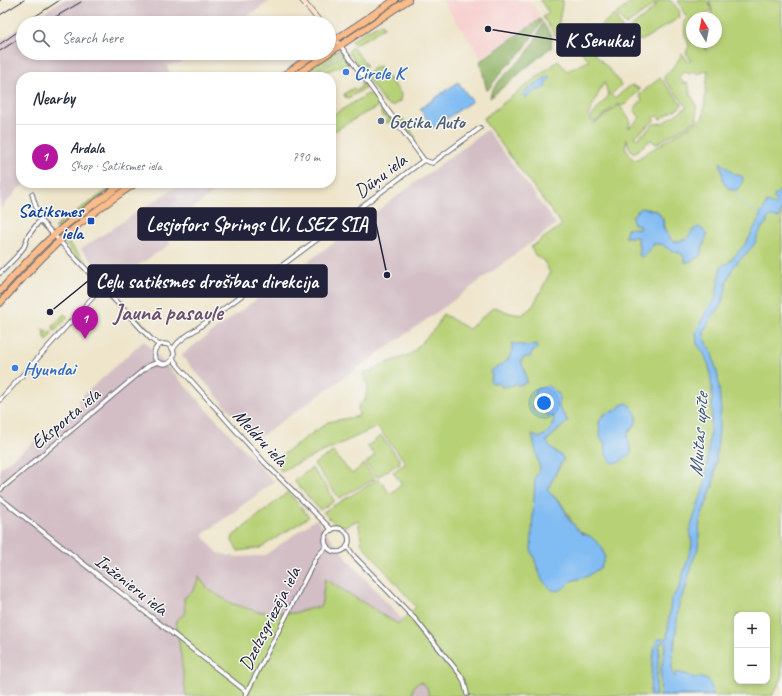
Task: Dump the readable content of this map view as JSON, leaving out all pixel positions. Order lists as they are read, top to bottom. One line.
{"streets":{"street":["Dūņu iela","Eksporta iela","Meldru iela","Inženieru iela","Dzelzsgriezēja iela"]},"crossings":[["Dūņu iela","Eksporta iela"],["Dūņu iela","Meldru iela"],["Eksporta iela","Meldru iela"],["Inženieru iela","Dzelzsgriezēja iela"]],"districts":["Jaunā pasaule"],"water":["Muitas upīte"],"places":{"other":["K Senukai","Circle K","Gotika Auto","Lesjofors Springs LV, LSEZ SIA","Ceļu satiksmes drošības direkcija","Hyundai"],"transit":["Satiksmes iela"]},"north":"top","page":{"search":"Search here","heading":"Nearby","list":[{"mark":"1","name":"Ardala","note":"Shop · Satiksmes iela","value":"790 m"}],"pins":"1","map_buttons":["+","−"]}}
